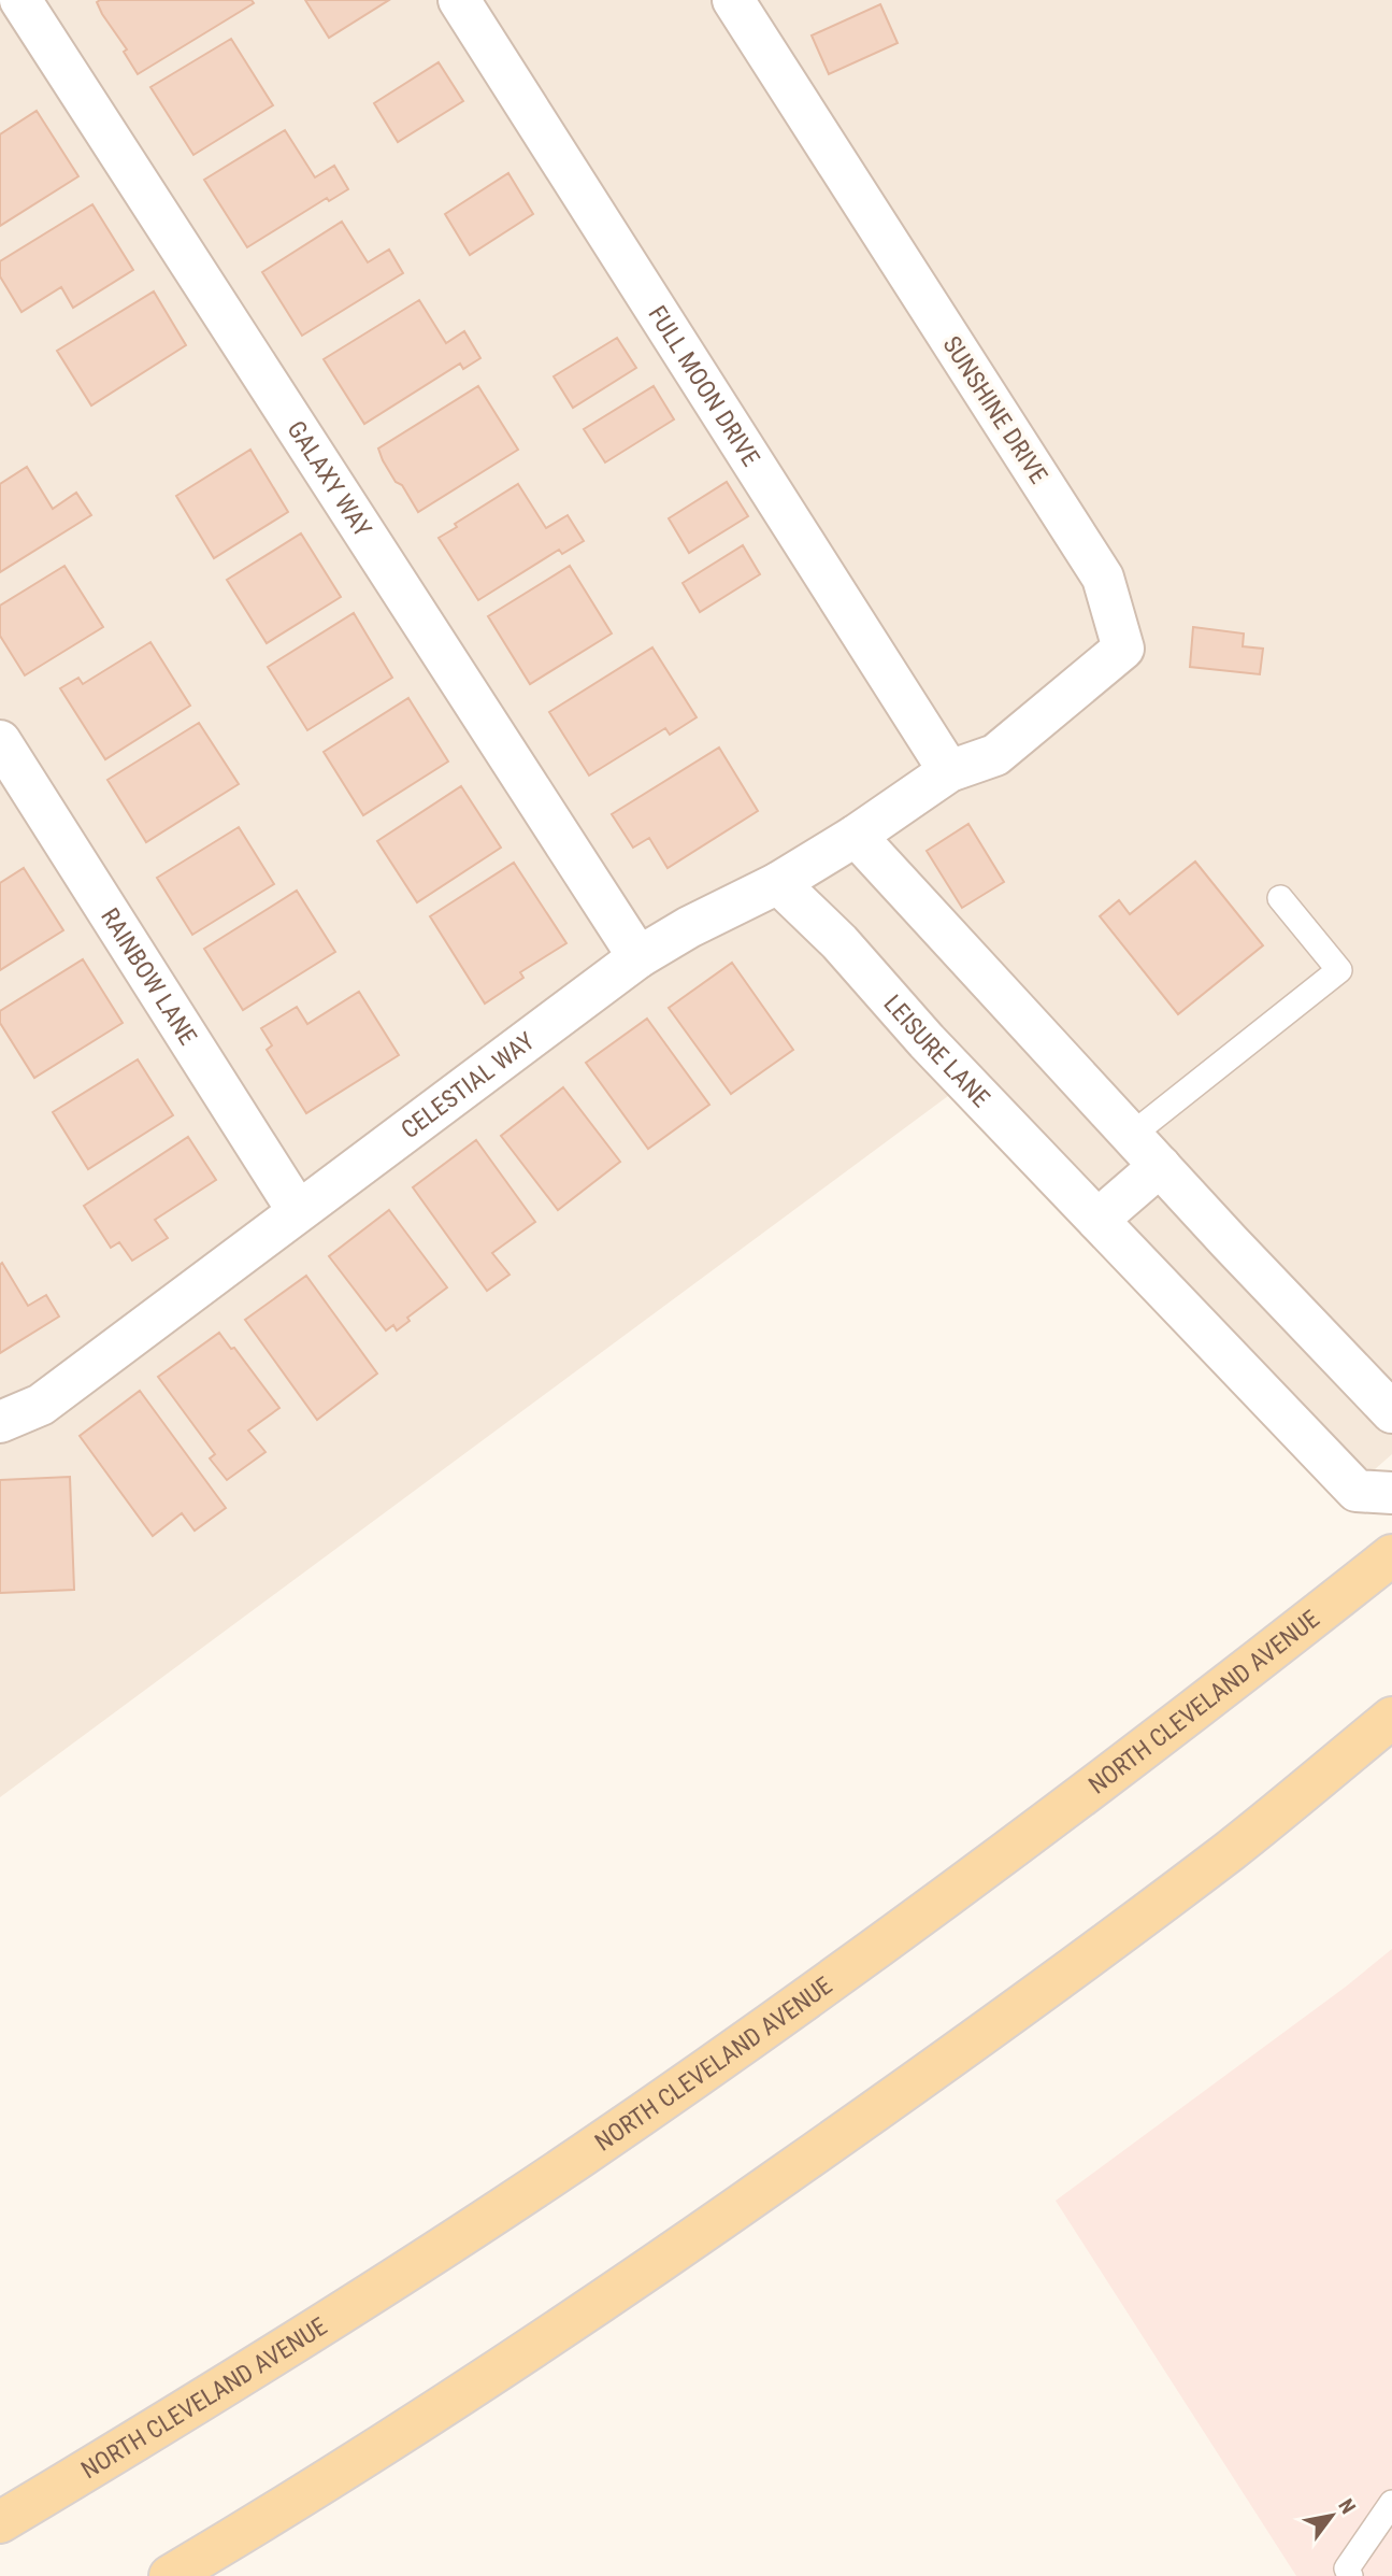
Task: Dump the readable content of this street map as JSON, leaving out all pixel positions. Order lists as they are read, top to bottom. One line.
{"streets":{"main road":["NORTH CLEVELAND AVENUE"],"street":["FULL MOON DRIVE","SUNSHINE DRIVE","GALAXY WAY","RAINBOW LANE","LEISURE LANE","CELESTIAL WAY"]},"crossings":[["FULL MOON DRIVE","SUNSHINE DRIVE"],["FULL MOON DRIVE","CELESTIAL WAY"],["SUNSHINE DRIVE","CELESTIAL WAY"],["GALAXY WAY","CELESTIAL WAY"],["RAINBOW LANE","CELESTIAL WAY"],["LEISURE LANE","CELESTIAL WAY"]],"north":"top right"}
